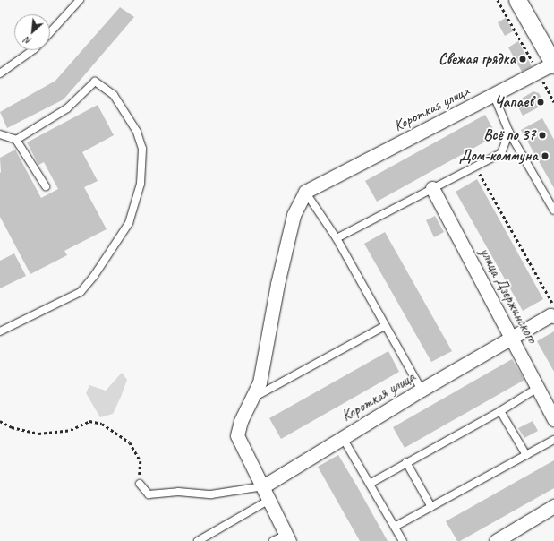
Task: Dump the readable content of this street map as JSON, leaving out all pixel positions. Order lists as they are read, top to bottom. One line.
{"streets":{"street":["Короткая улица","улица Дзержинского"]},"crossings":[["Короткая улица","улица Дзержинского"]],"places":["Свежая грядка","Чапаев","Всё по 37","Дом-коммуна"],"north":"bottom left"}
